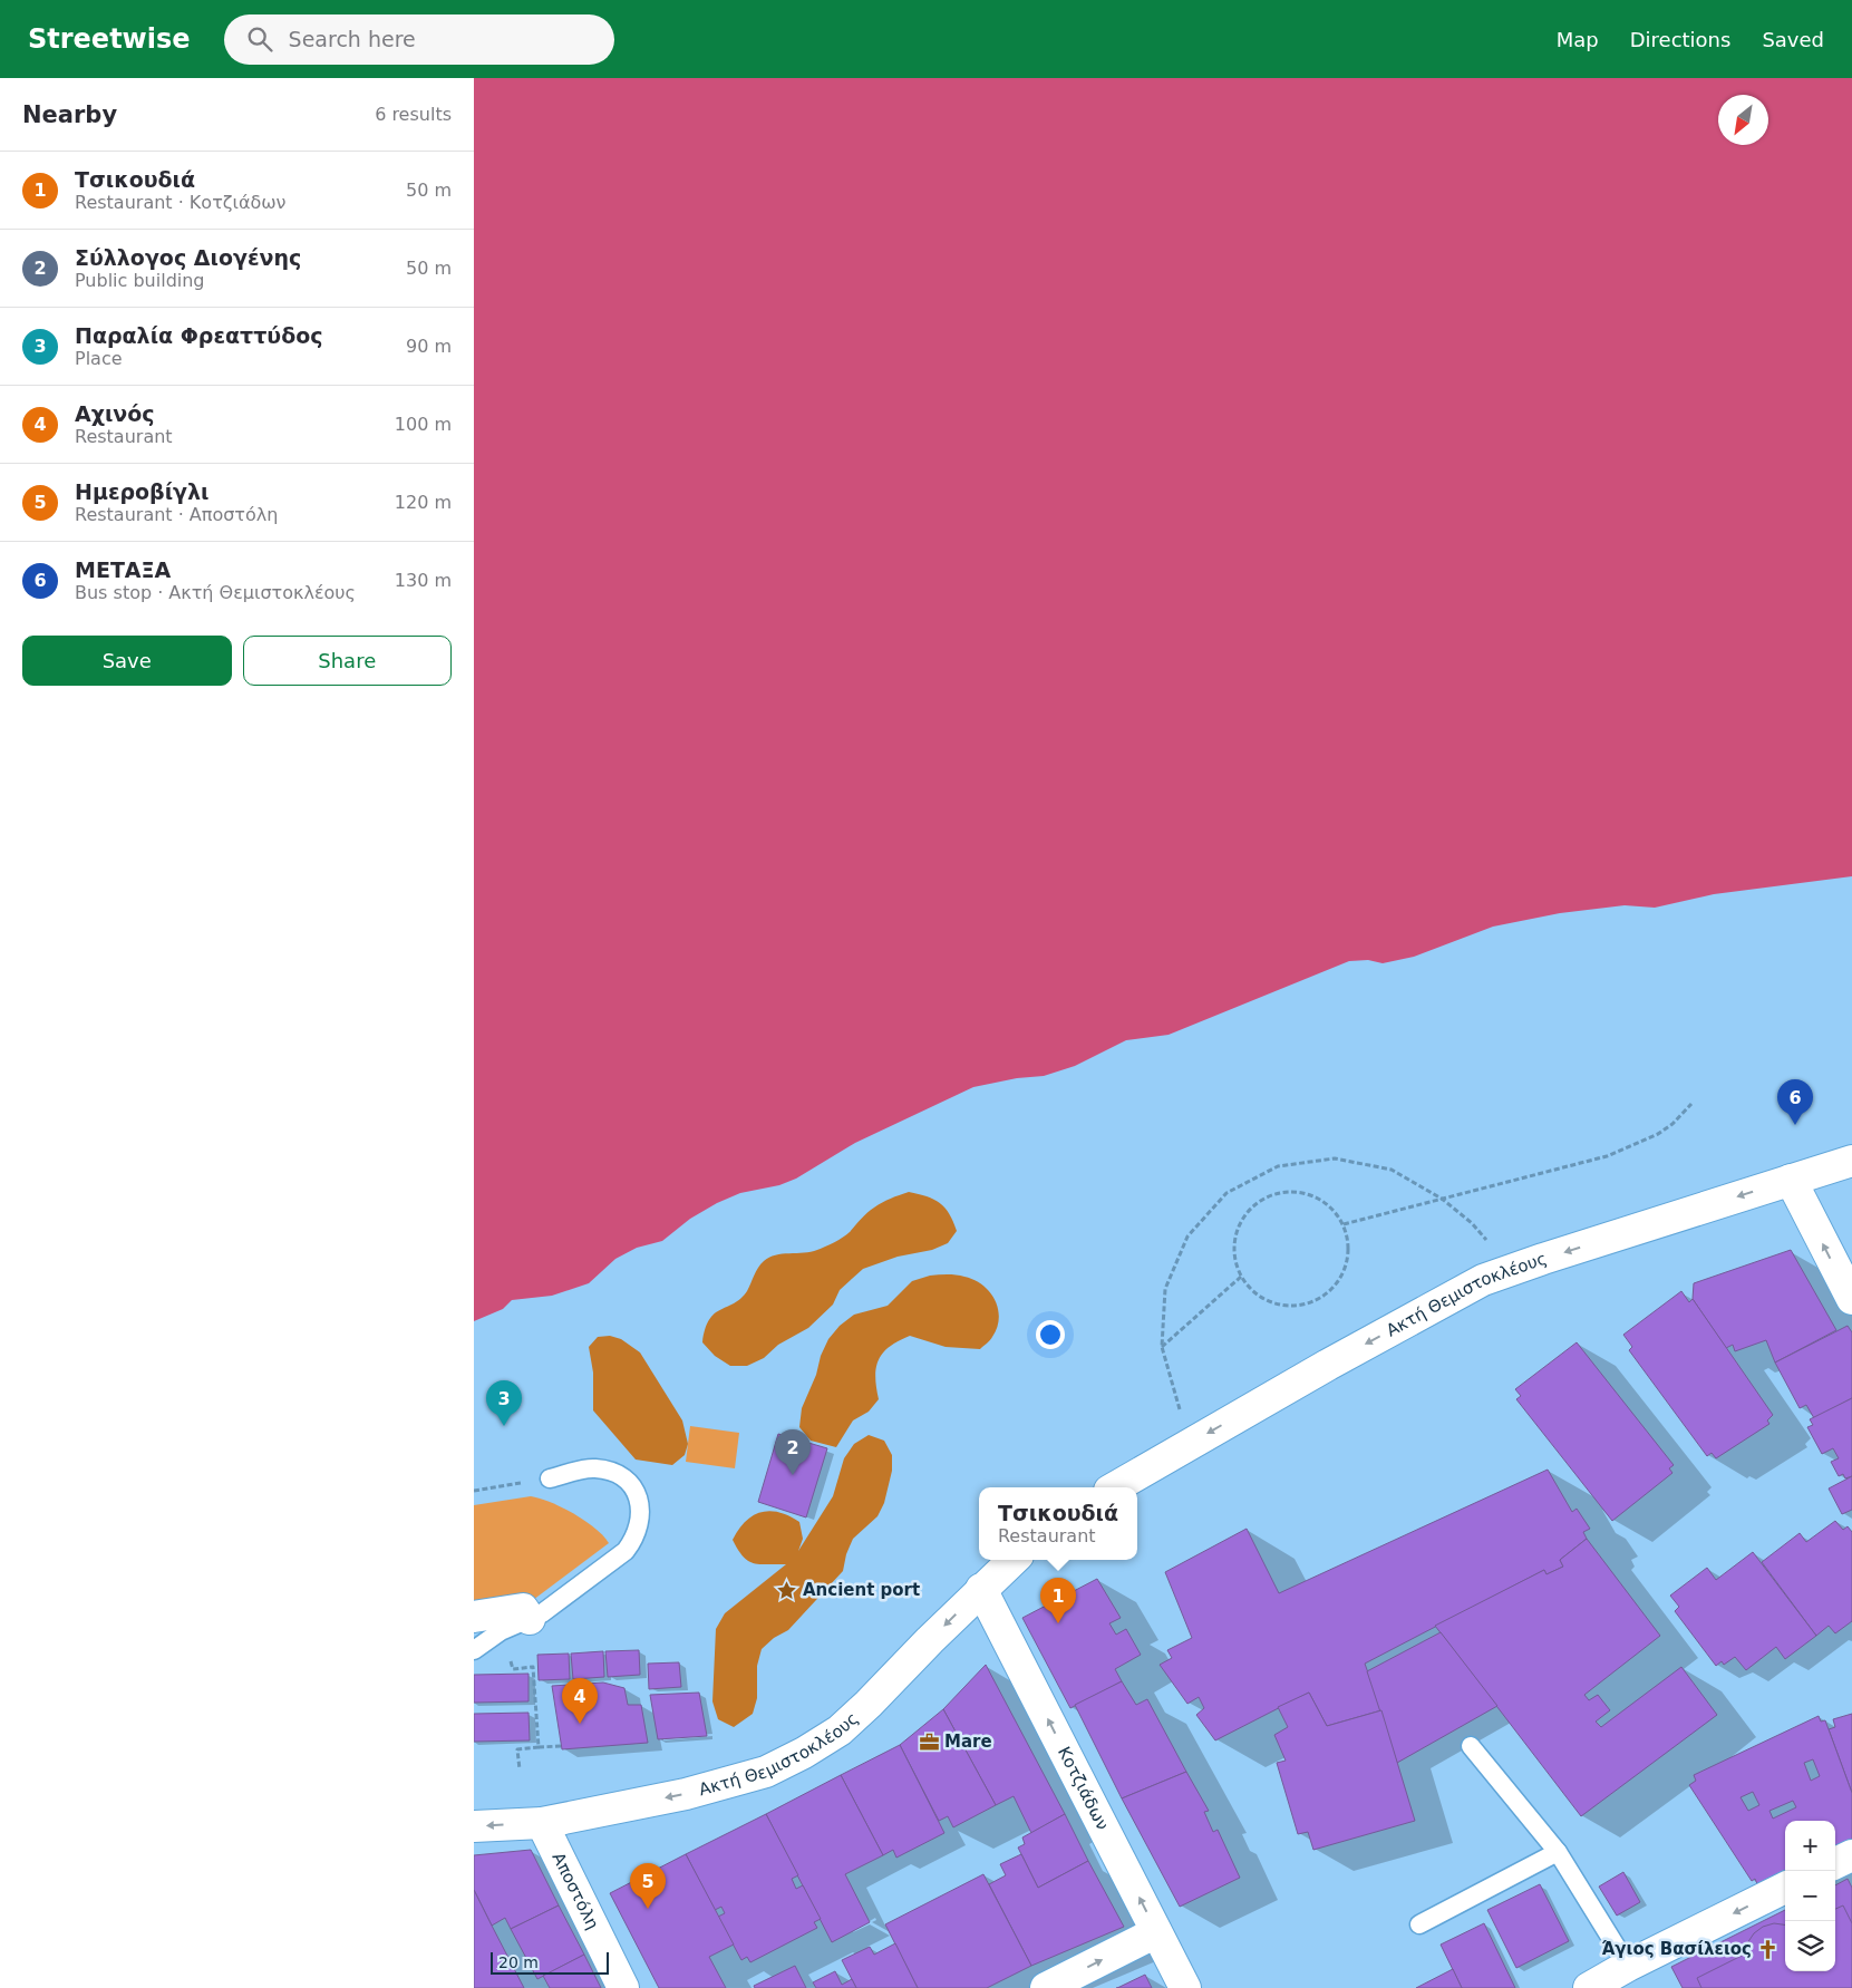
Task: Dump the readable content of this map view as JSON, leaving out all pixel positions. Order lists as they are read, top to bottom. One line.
{"streets":{"main road":["Ακτή Θεμιστοκλέους","Κοτζιάδων","Αποστόλη"]},"crossings":[["Ακτή Θεμιστοκλέους","Κοτζιάδων"],["Ακτή Θεμιστοκλέους","Αποστόλη"]],"one_way":["Ακτή Θεμιστοκλέους","Κοτζιάδων"],"places":{"place":["Ancient port"],"office":["Mare"],"church":["Άγιος Βασίλειος"]},"scale_bar":"20 m","north":"bottom left","page":{"header":"Streetwise","search":"Search here","nav":["Map","Directions","Saved"],"heading":["Nearby","6 results"],"list":[{"mark":"1","name":"Τσικουδιά","note":"Restaurant · Κοτζιάδων","value":"50 m"},{"mark":"2","name":"Σύλλογος Διογένης","note":"Public building","value":"50 m"},{"mark":"3","name":"Παραλία Φρεαττύδος","note":"Place","value":"90 m"},{"mark":"4","name":"Αχινός","note":"Restaurant","value":"100 m"},{"mark":"5","name":"Ημεροβίγλι","note":"Restaurant · Αποστόλη","value":"120 m"},{"mark":"6","name":"ΜΕΤΑΞΑ","note":"Bus stop · Ακτή Θεμιστοκλέους","value":"130 m"}],"buttons":["Save","Share"],"pins":["6","3","2","1","4","5"],"popup":["Τσικουδιά","Restaurant"],"map_buttons":["+","−"],"scale":"20 m"}}
